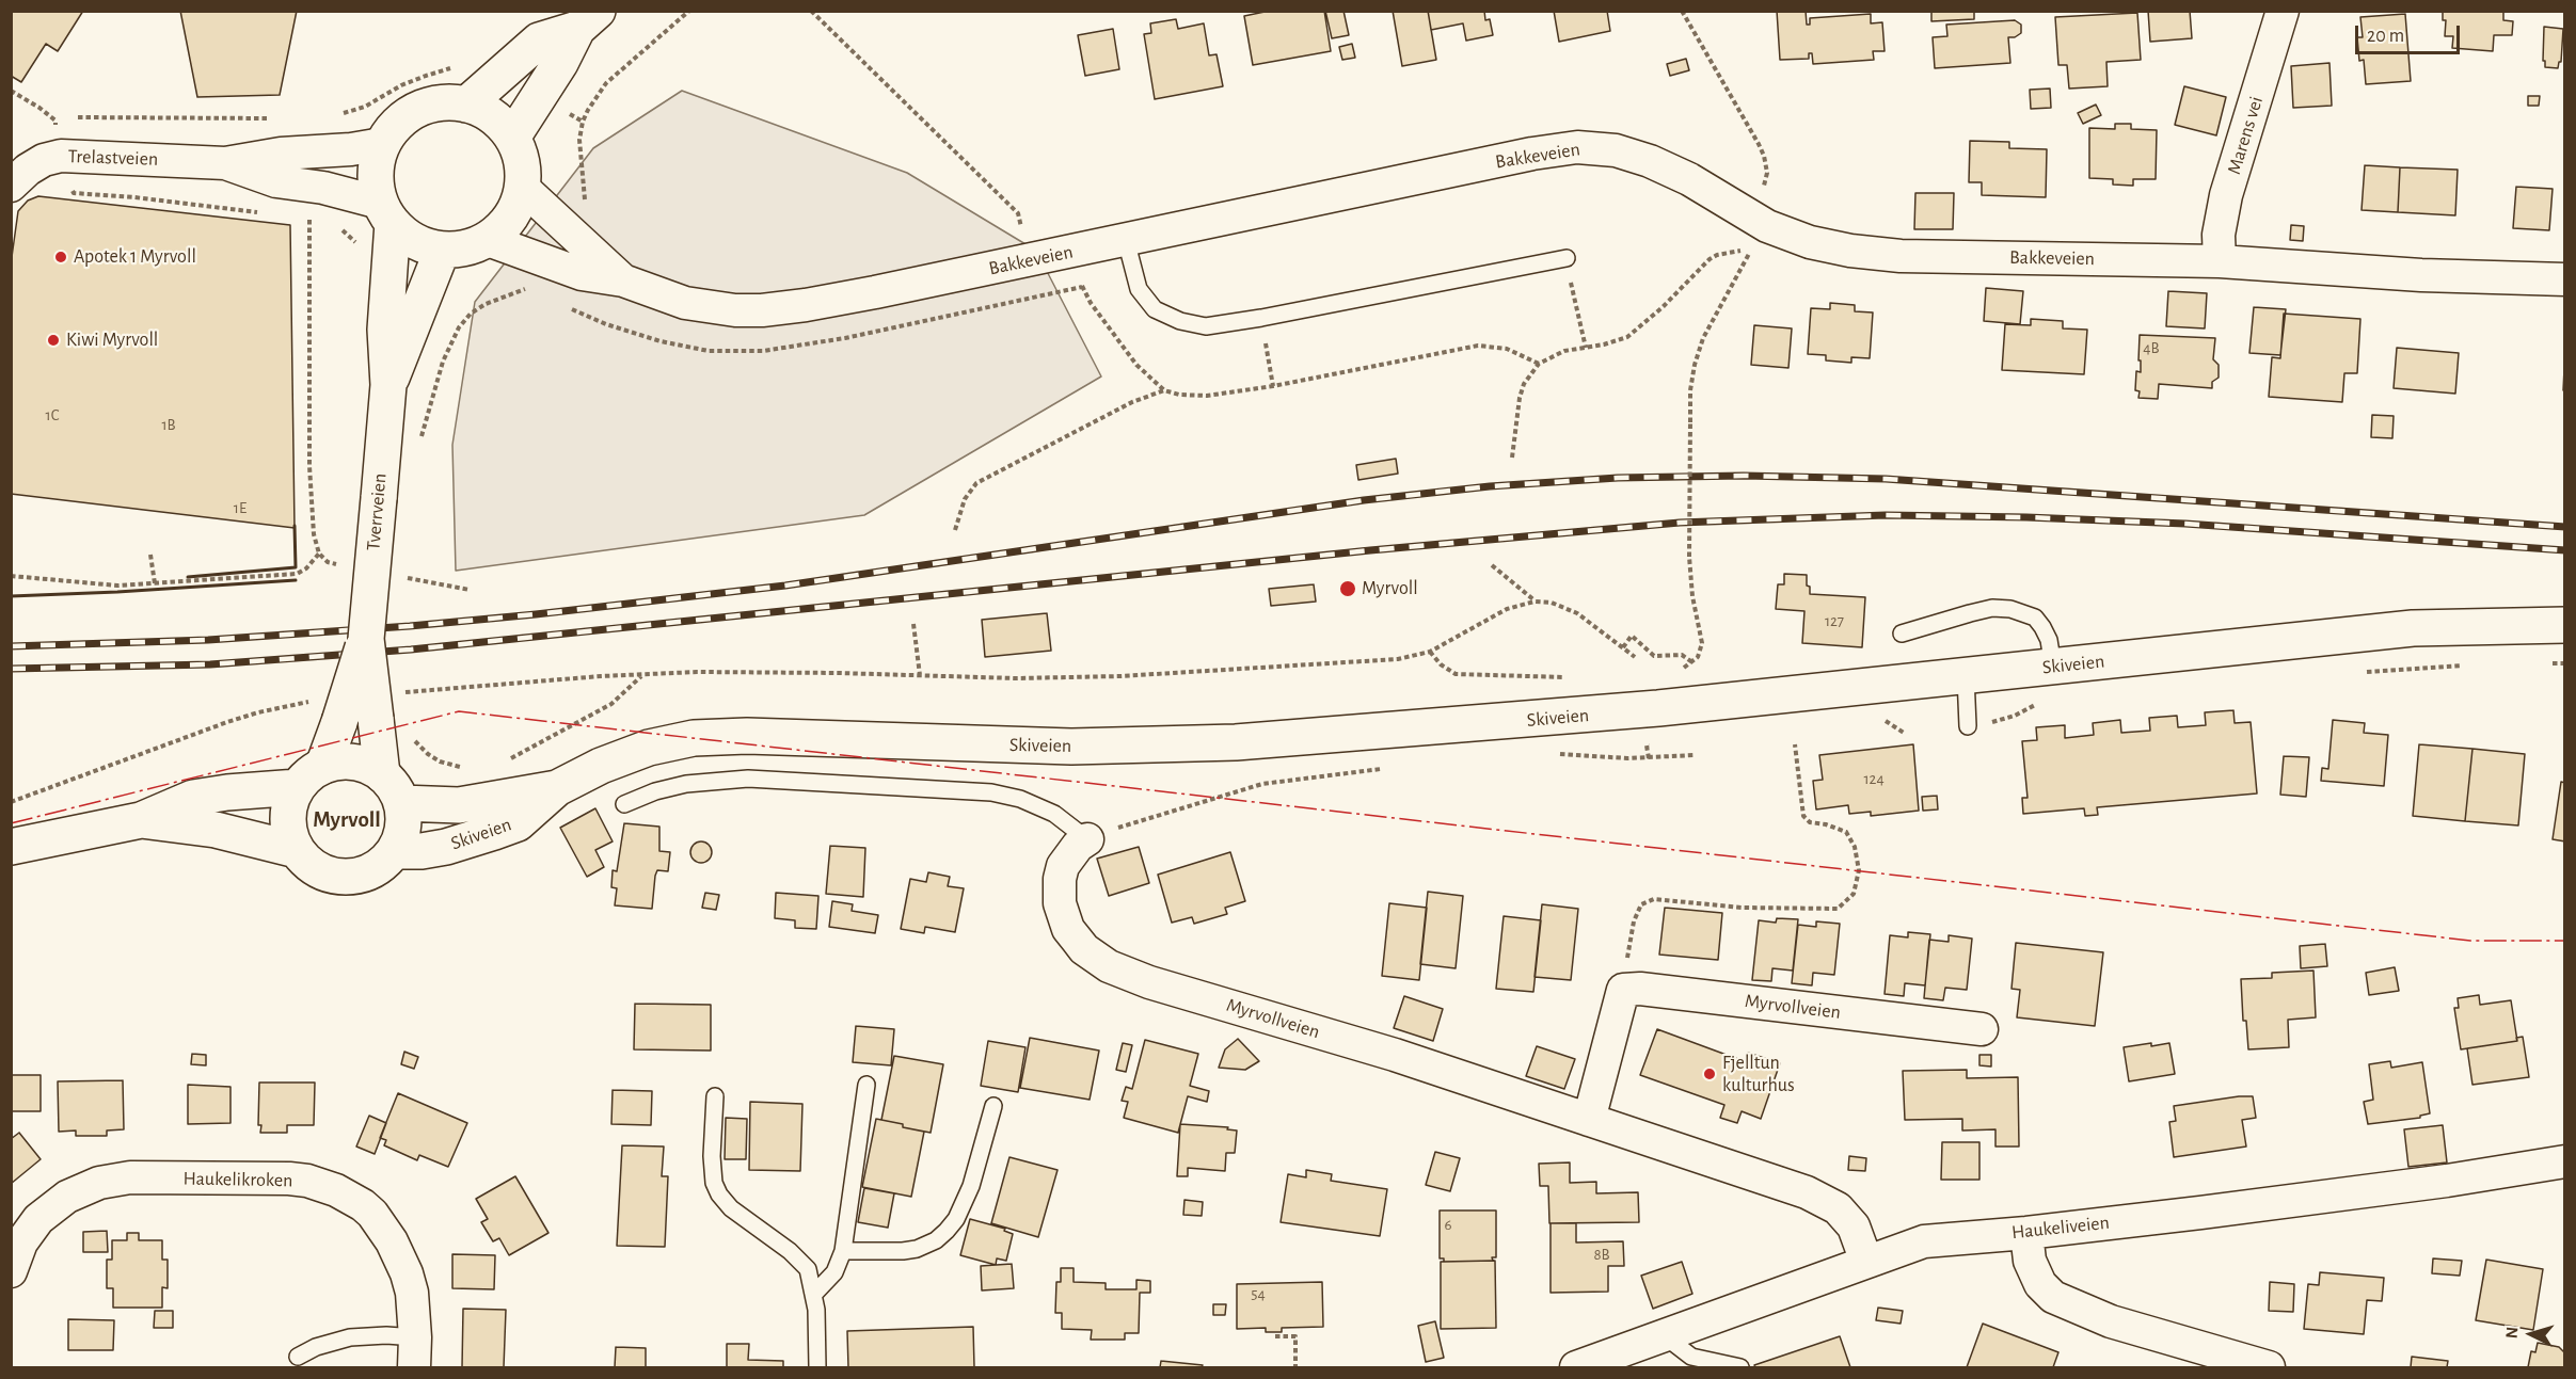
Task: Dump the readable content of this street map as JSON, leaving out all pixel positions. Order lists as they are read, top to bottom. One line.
{"streets":{"main road":["Tverrveien","Skiveien"],"street":["Marens vei","Bakkeveien","Trelastveien","Myrvollveien","Haukelikroken","Haukeliveien"]},"crossings":[["Marens vei","Bakkeveien"],["Bakkeveien","Trelastveien"],["Bakkeveien","Tverrveien"],["Trelastveien","Tverrveien"],["Tverrveien","Skiveien"],["Myrvollveien","Haukeliveien"]],"districts":["Myrvoll"],"places":["Apotek 1 Myrvoll","Kiwi Myrvoll","Myrvoll","Fjelltun kulturhus"],"house_numbers":["4B","1C","1B","1E","127","124","6","8B","54"],"scale_bar":"20 m","north":"left"}
